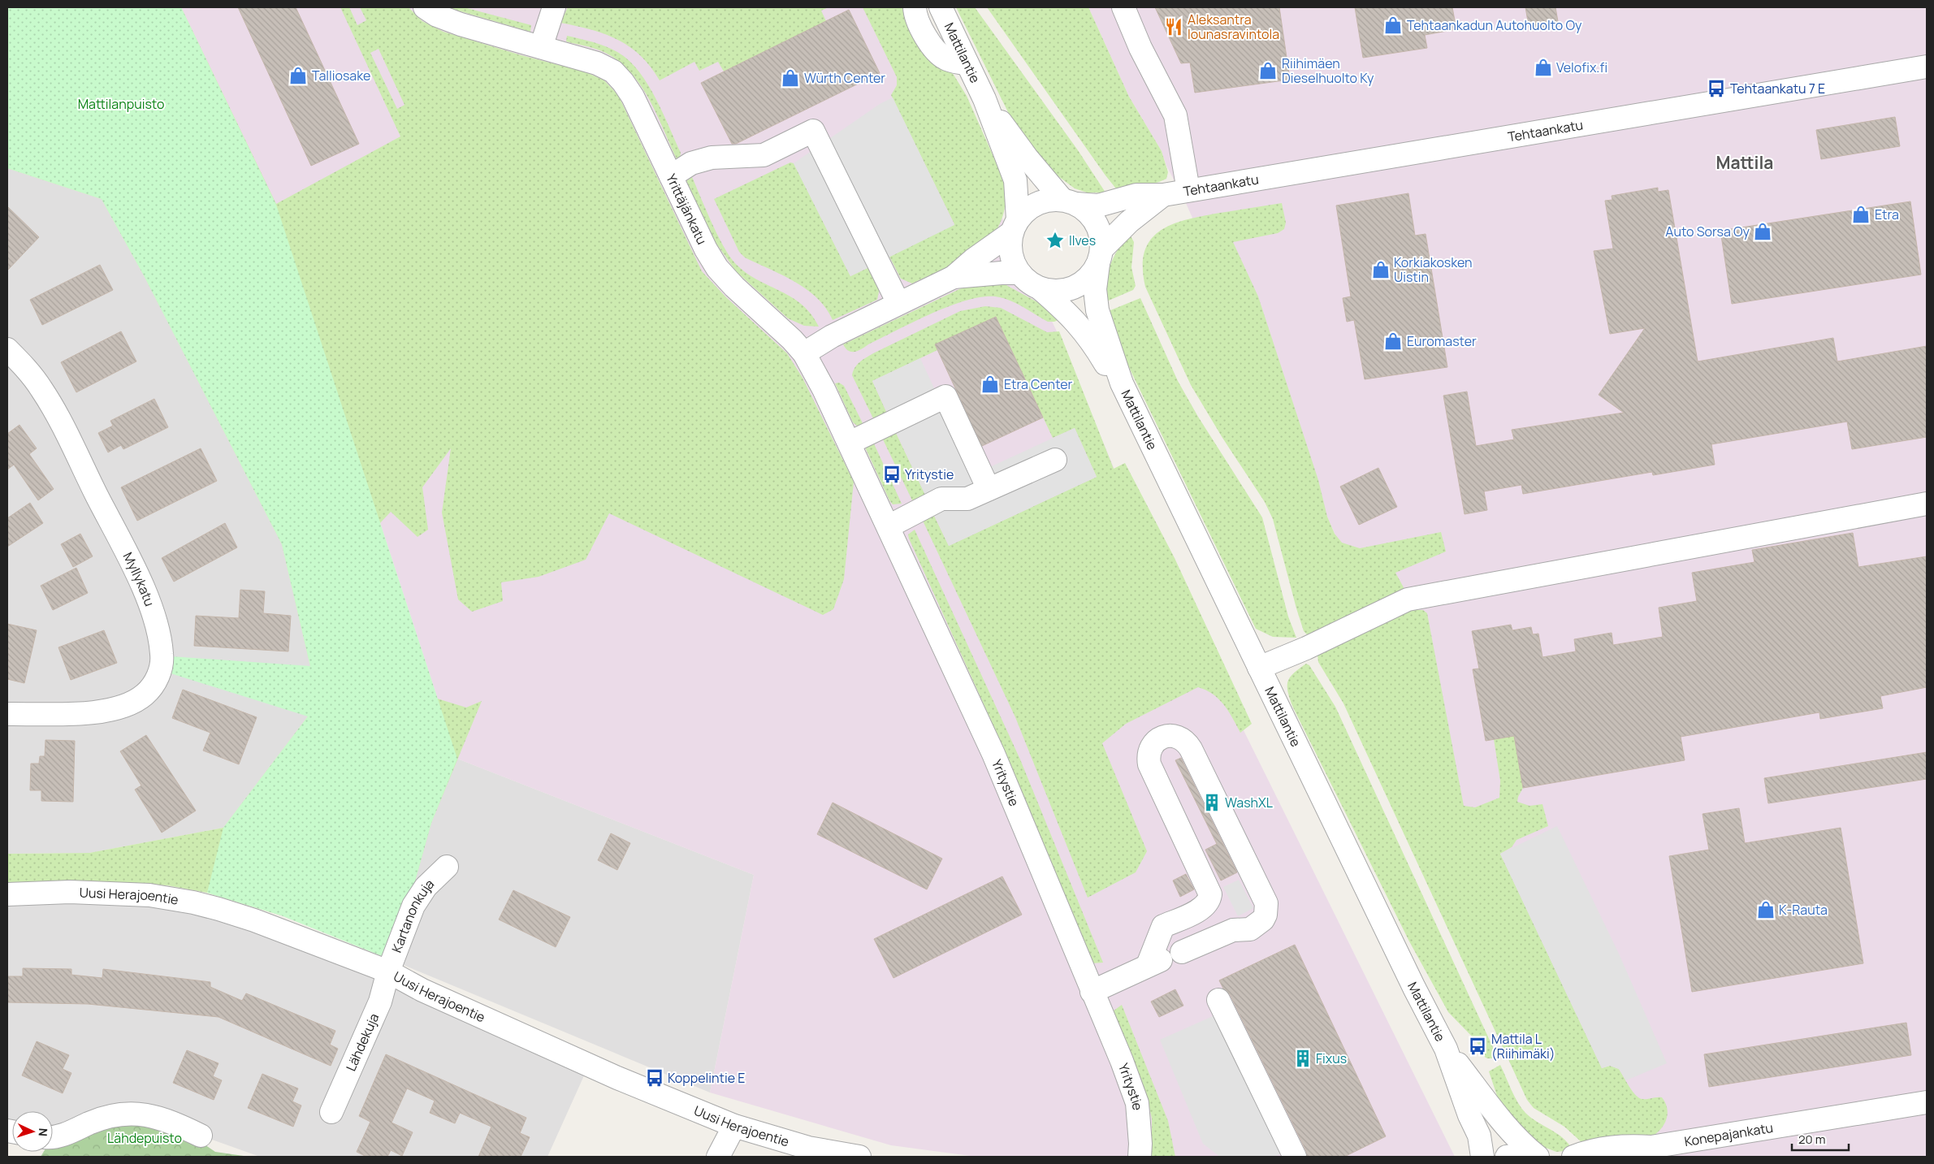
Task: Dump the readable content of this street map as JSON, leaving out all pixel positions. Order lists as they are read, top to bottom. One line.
{"streets":{"street":["Mattilantie","Tehtaankatu","Yrittäjänkatu","Myllykatu","Yritystie","Uusi Herajoentie","Kartanonkuja","Lähdekuja","Konepajankatu"]},"crossings":[["Mattilantie","Tehtaankatu"],["Yrittäjänkatu","Yritystie"],["Uusi Herajoentie","Kartanonkuja"],["Uusi Herajoentie","Lähdekuja"],["Kartanonkuja","Lähdekuja"]],"districts":["Mattila"],"parks":["Mattilanpuisto","Lähdepuisto"],"places":{"shop":["Tehtaankadun Autohuolto Oy","Velofix.fi","Riihimäen Dieselhuolto Ky","Talliosake","Würth Center","Etra","Auto Sorsa Oy","Korkiakosken Uistin","Euromaster","Etra Center","K-Rauta"],"restaurant":["Aleksantra lounasravintola"],"bus stop":["Tehtaankatu 7 E","Yritystie","Mattila L (Riihimäki)","Koppelintie E"],"place":["Ilves"],"building":["WashXL","Fixus"]},"scale_bar":"20 m","north":"right"}
